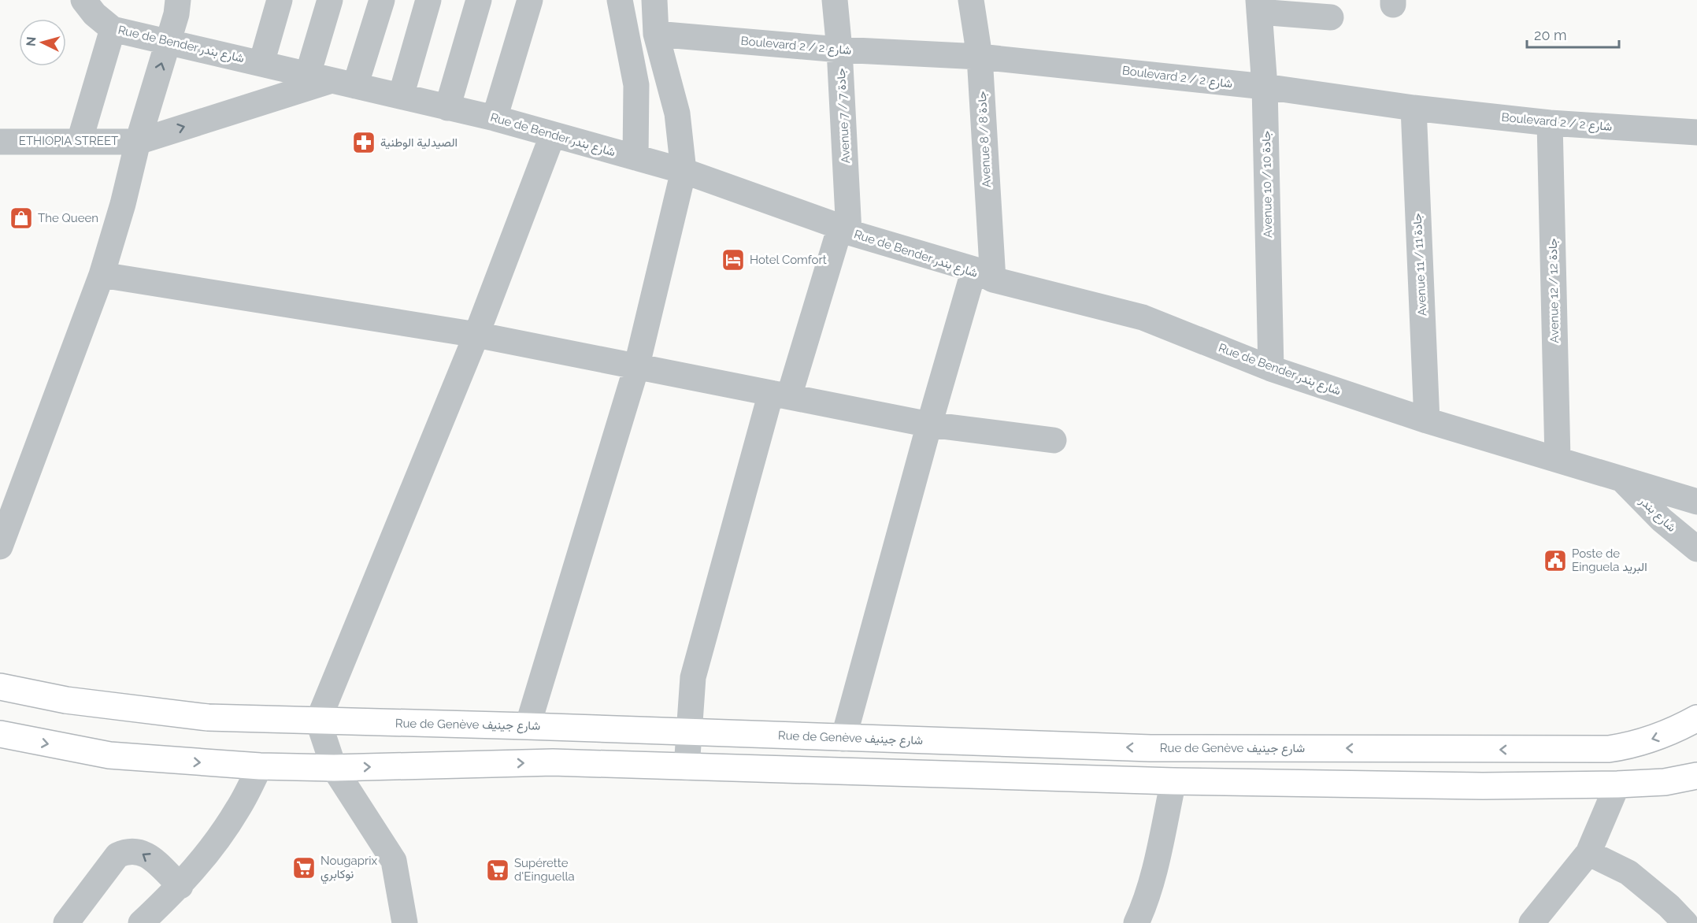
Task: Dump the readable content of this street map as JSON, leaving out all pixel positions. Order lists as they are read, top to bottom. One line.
{"streets":{"main road":["Rue de Genève شارع جينيف"],"street":["Rue de Bender شارع بندر","Boulevard 2 / شارع 2","Avenue 7 / جادة 7","Avenue 8 / جادة 8","ETHIOPIA STREET","Avenue 10 / جادة 10","Avenue 11 / جادة 11","Avenue 12 / جادة 12","شارع بندر"]},"crossings":[["Rue de Bender شارع بندر","Avenue 7 / جادة 7"],["Rue de Bender شارع بندر","Avenue 8 / جادة 8"],["Rue de Bender شارع بندر","ETHIOPIA STREET"],["Rue de Bender شارع بندر","Avenue 10 / جادة 10"],["Rue de Bender شارع بندر","Avenue 11 / جادة 11"],["Rue de Bender شارع بندر","Avenue 12 / جادة 12"],["Rue de Bender شارع بندر","شارع بندر"],["Boulevard 2 / شارع 2","Avenue 7 / جادة 7"],["Boulevard 2 / شارع 2","Avenue 8 / جادة 8"],["Boulevard 2 / شارع 2","Avenue 10 / جادة 10"],["Boulevard 2 / شارع 2","Avenue 11 / جادة 11"],["Boulevard 2 / شارع 2","Avenue 12 / جادة 12"],["Avenue 7 / جادة 7","Rue de Genève شارع جينيف"],["Avenue 8 / جادة 8","Rue de Genève شارع جينيف"]],"one_way":["ETHIOPIA STREET"],"places":{"pharmacy":["الصيدلية الوطنية"],"shop":["The Queen"],"hotel":["Hotel Comfort"],"public building":["Poste de Einguela البريد"],"supermarket":["Nougaprix نوكابري","Supérette d'Einguella"]},"scale_bar":"20 m","north":"left"}
